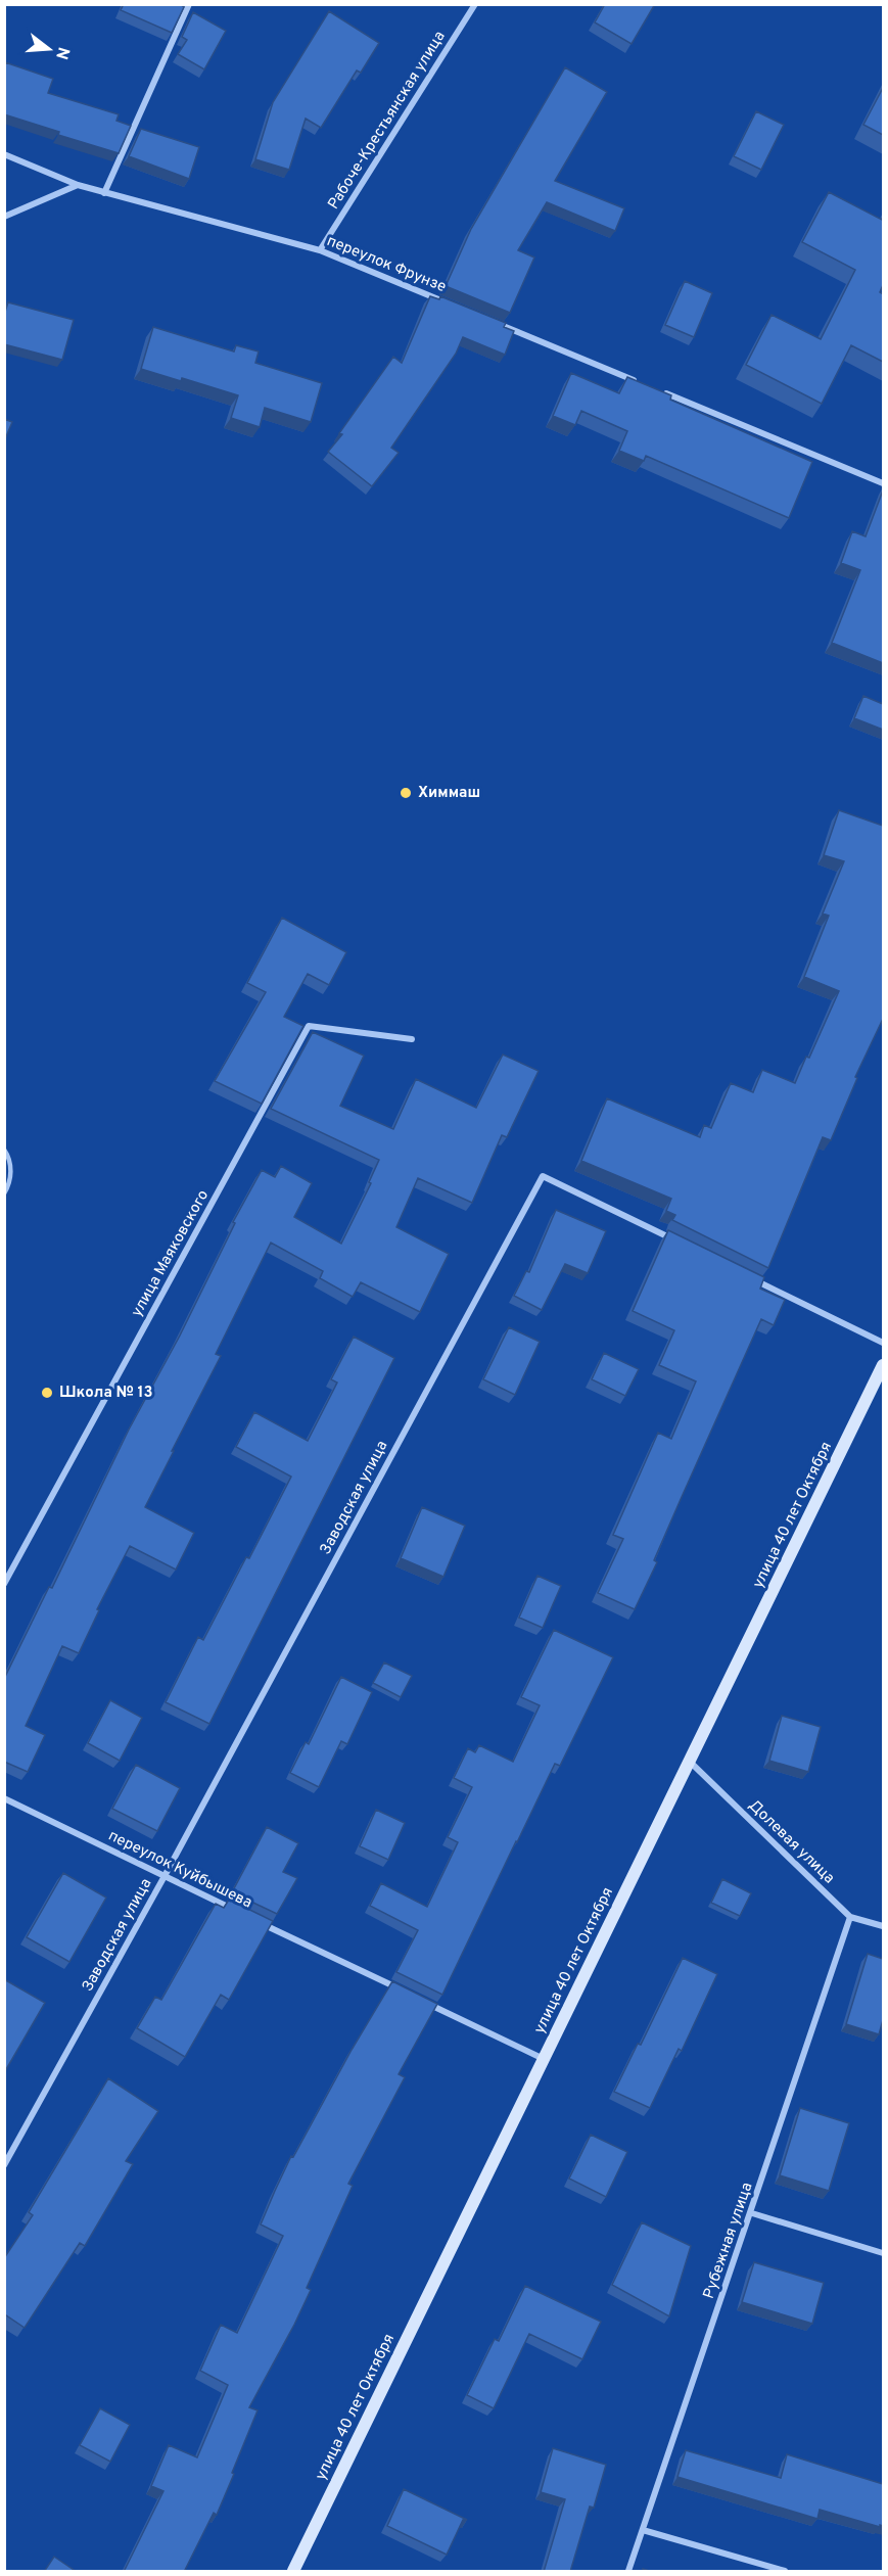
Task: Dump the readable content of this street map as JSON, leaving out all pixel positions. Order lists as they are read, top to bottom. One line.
{"streets":{"street":["Рабоче-Крестьянская улица","переулок Фрунзе","улица Маяковского","Заводская улица","улица 40 лет Октября","Долевая улица","переулок Куйбышева","Рубежная улица"]},"crossings":[["Рабоче-Крестьянская улица","переулок Фрунзе"],["Заводская улица","переулок Куйбышева"],["улица 40 лет Октября","Долевая улица"],["Долевая улица","Рубежная улица"]],"places":["Химмаш","Школа № 13"],"north":"right"}
